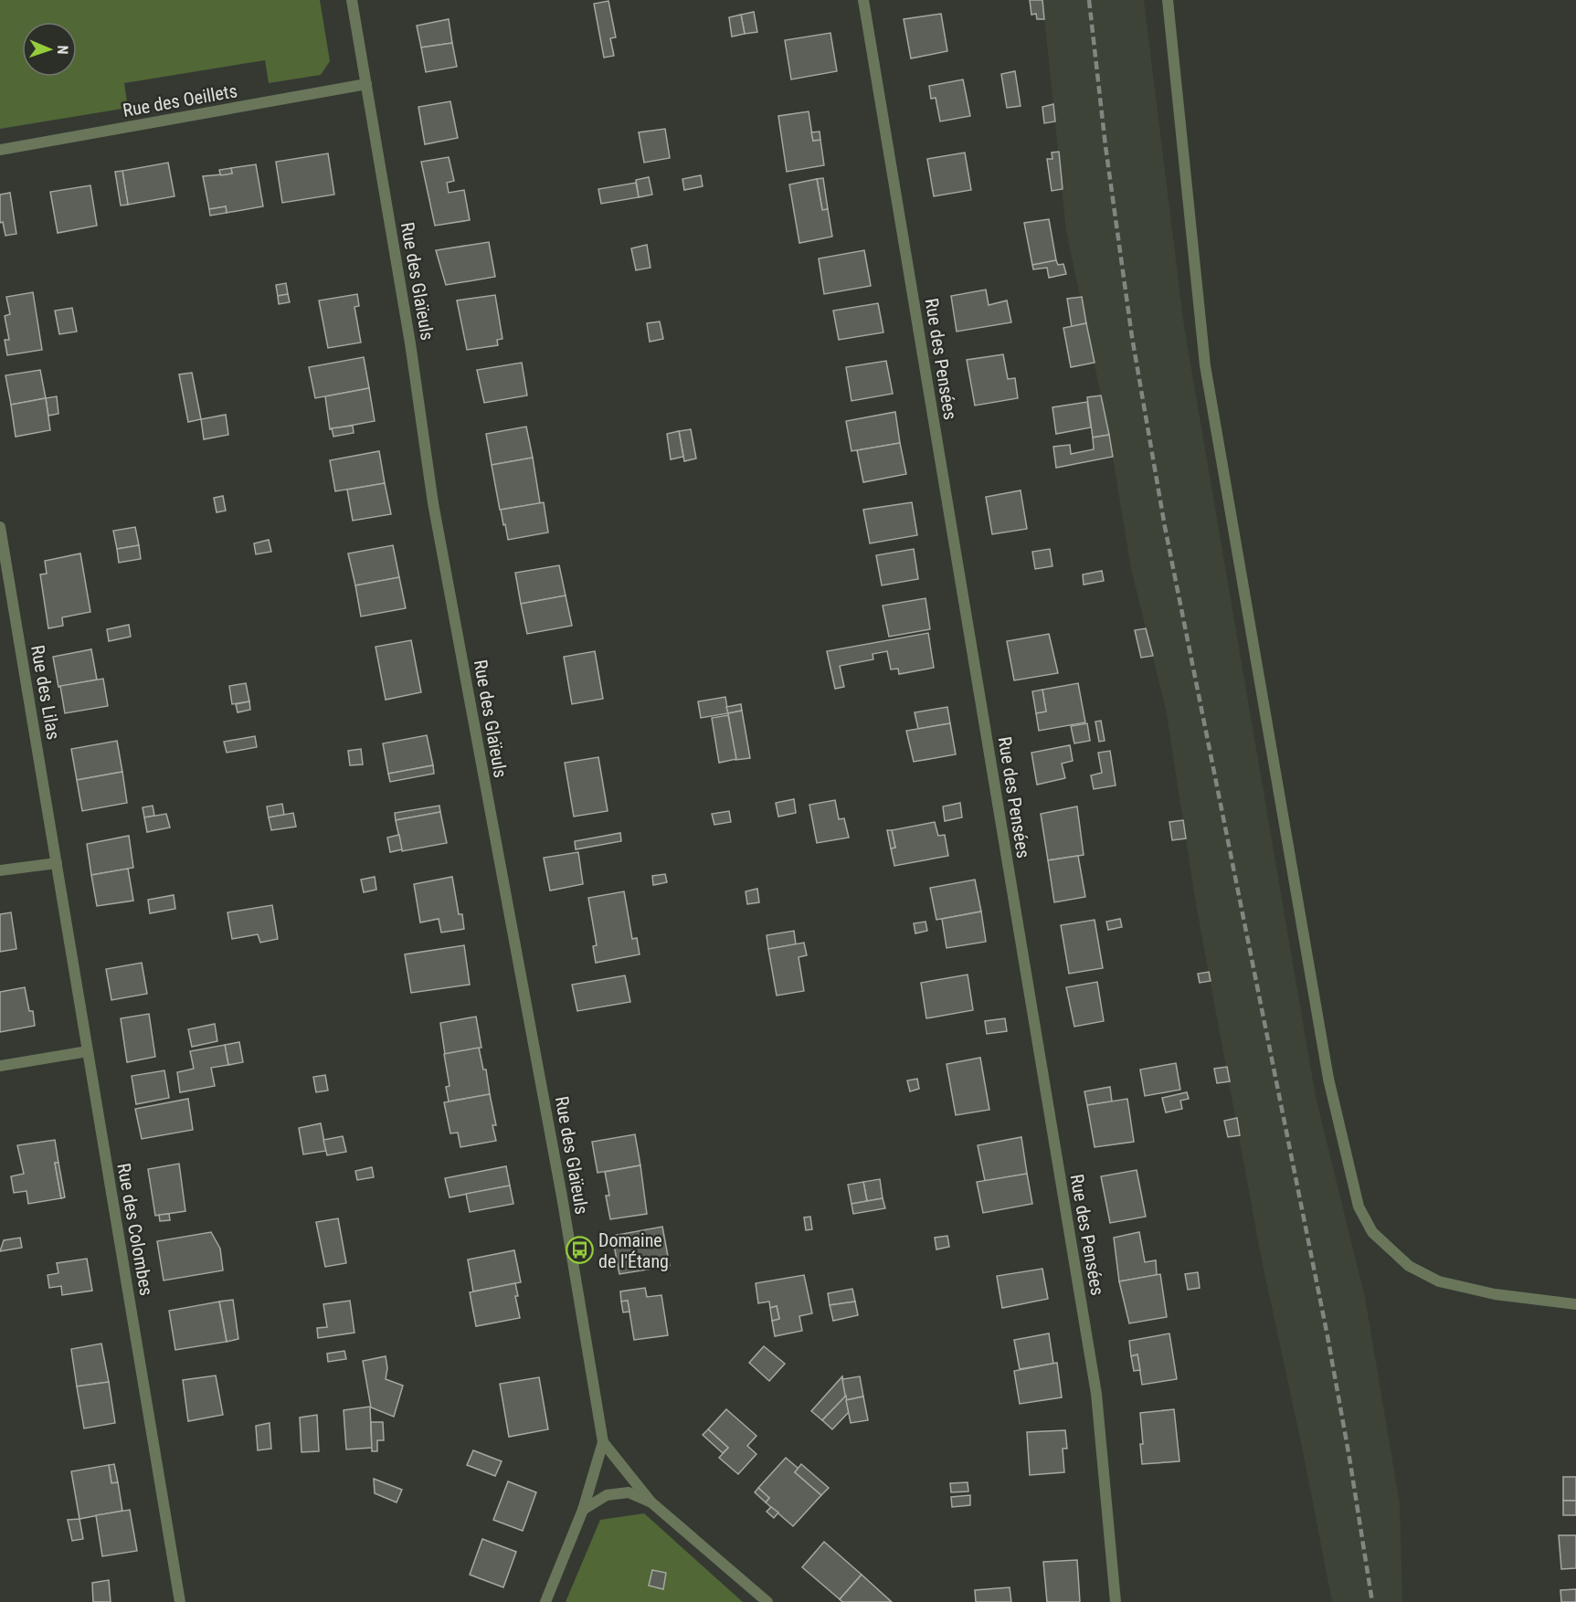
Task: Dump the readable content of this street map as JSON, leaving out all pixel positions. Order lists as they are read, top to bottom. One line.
{"streets":{"street":["Rue des Oeillets","Rue des Glaïeuls","Rue des Pensées","Rue des Lilas","Rue des Colombes"]},"crossings":[["Rue des Oeillets","Rue des Glaïeuls"],["Rue des Lilas","Rue des Colombes"]],"places":{"bus stop":["Domaine de l'Étang"]},"north":"right"}
